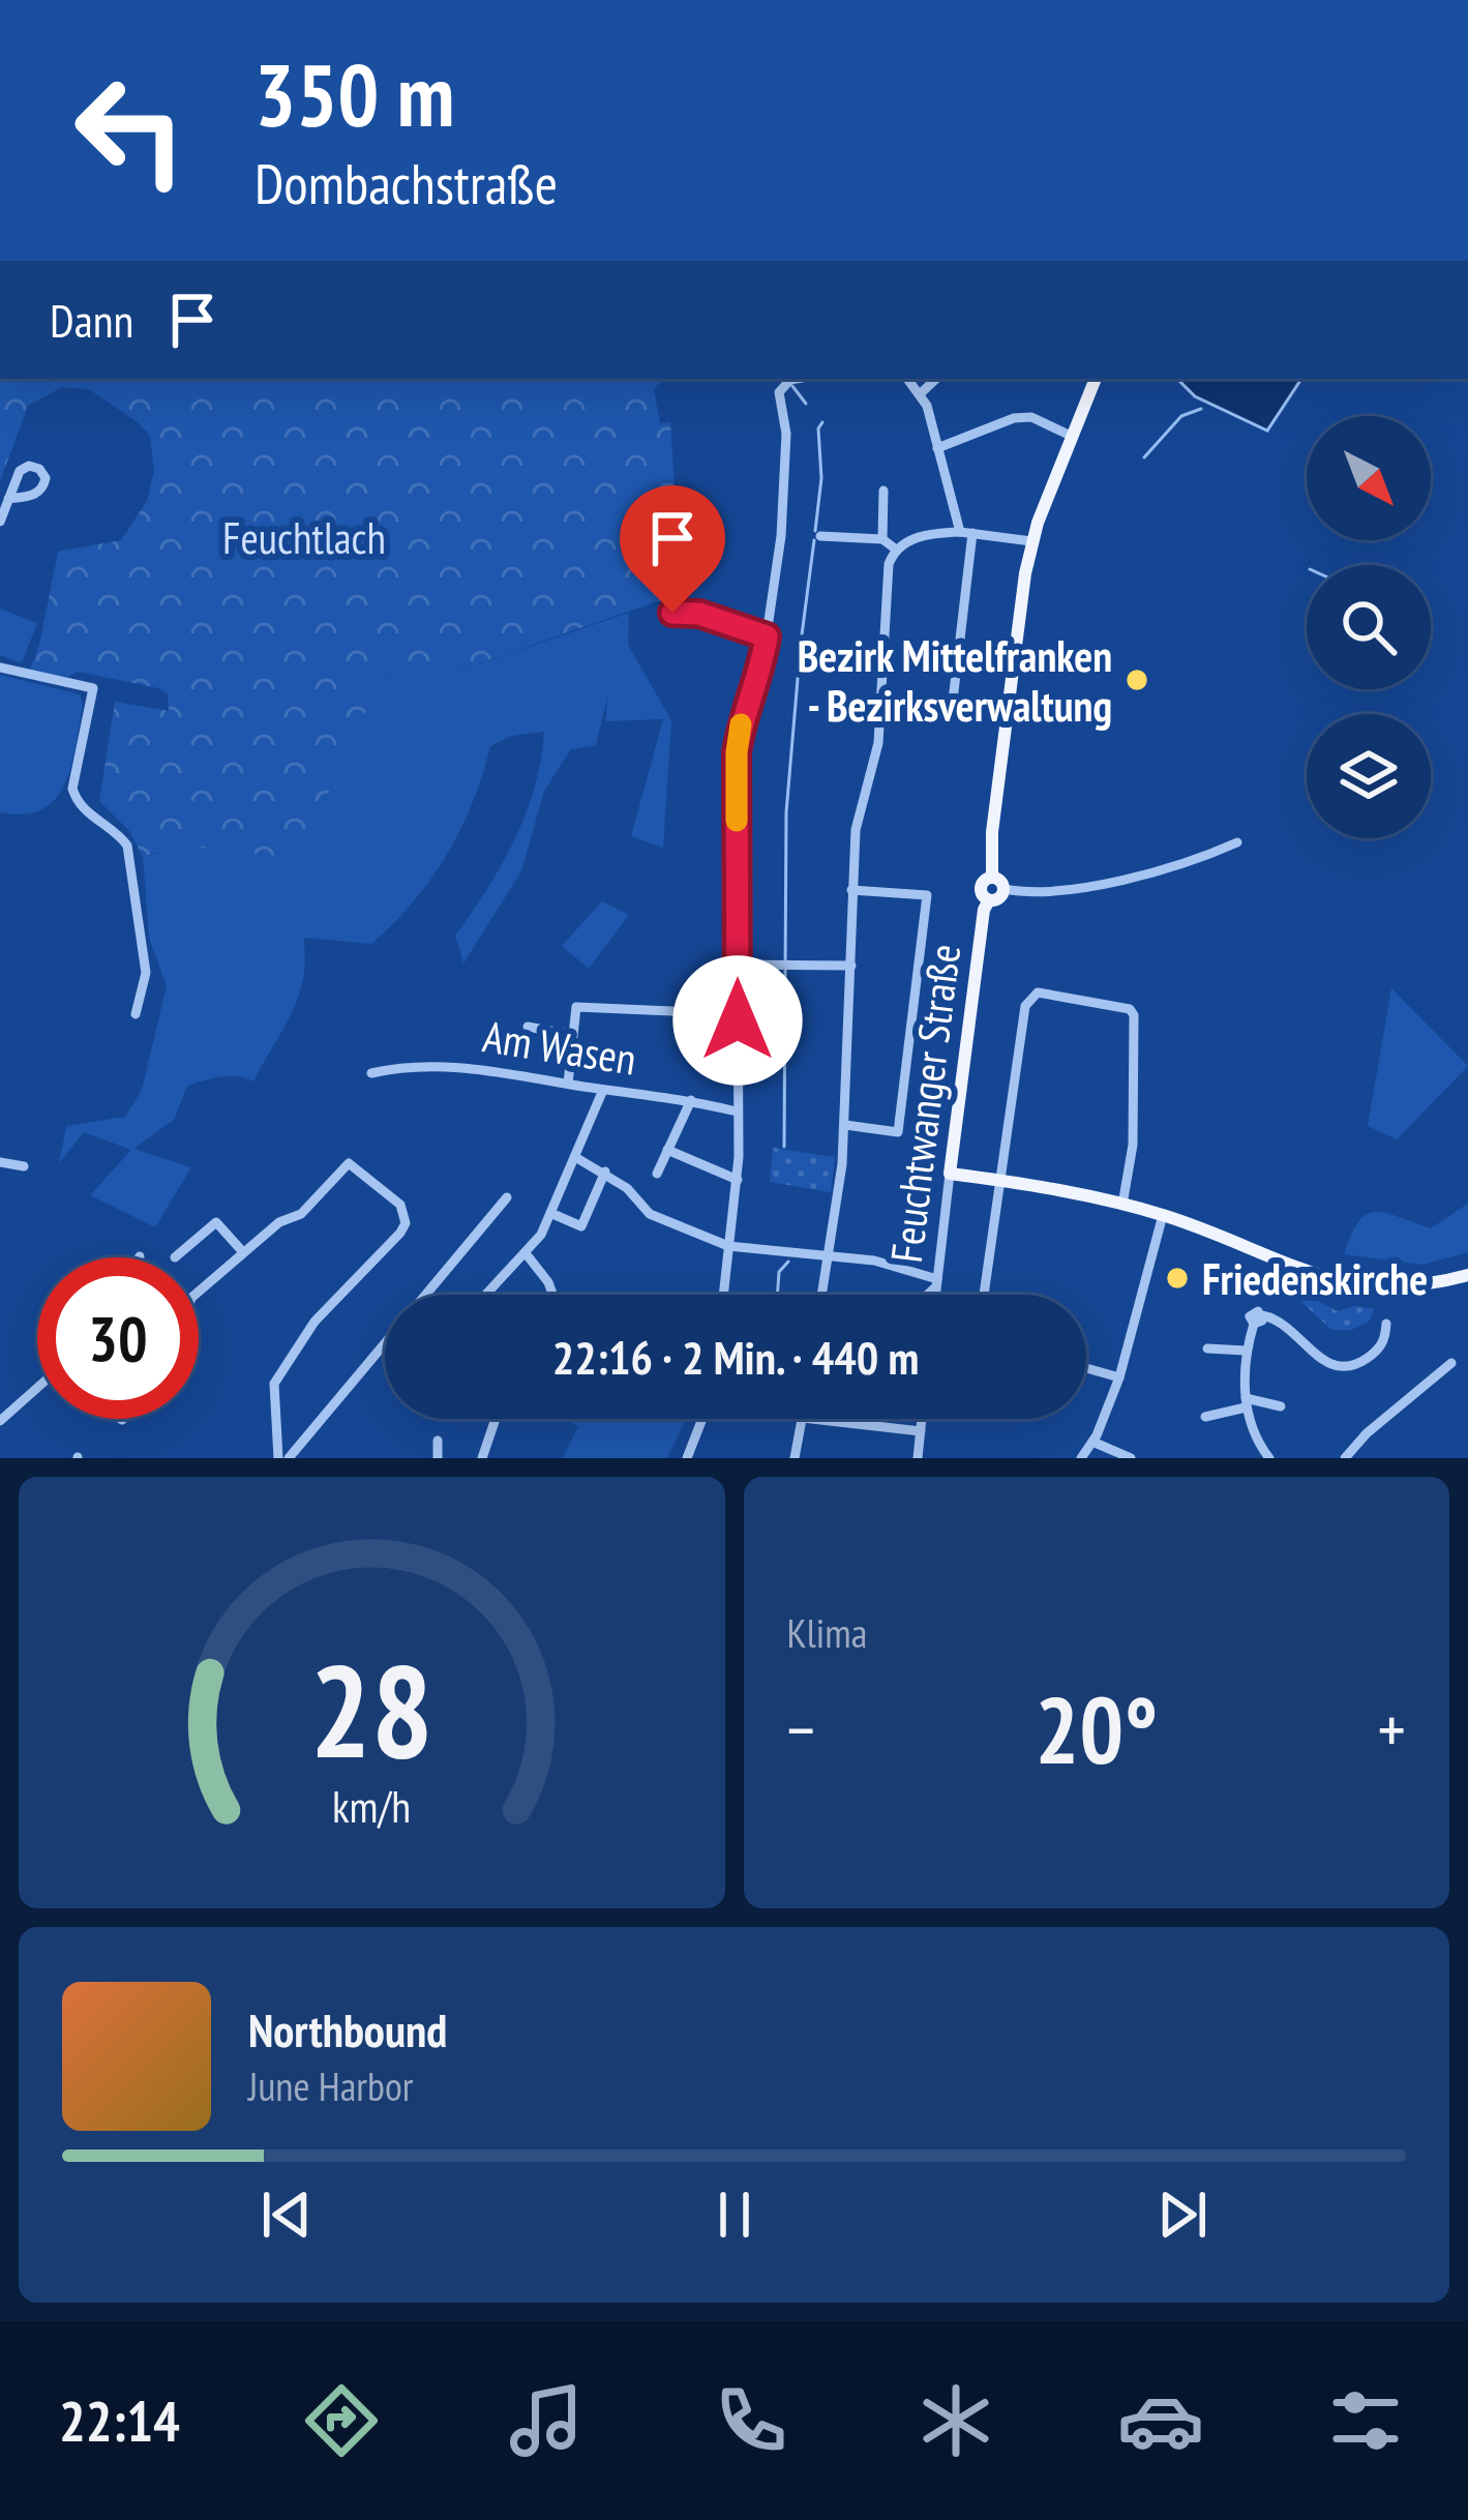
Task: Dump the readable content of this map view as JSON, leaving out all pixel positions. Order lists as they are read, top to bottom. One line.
{"streets":{"main road":["Feuchtwanger Straße"],"street":["Am Wasen"]},"parks":["Feuchtlach"],"places":["Bezirk Mittelfranken - Bezirksverwaltung","Friedenskirche"],"north":"bottom right","page":{"turn":["350 m","Dombachstraße"],"then":"Dann","limit":"30","trip":"22:16 · 2 Min. · 440 m","tile":"Klima","heat":["−","20°","+"],"song":["Northbound","June Harbor"],"tabs":"22:14","gauge":["28","km/h"]}}
